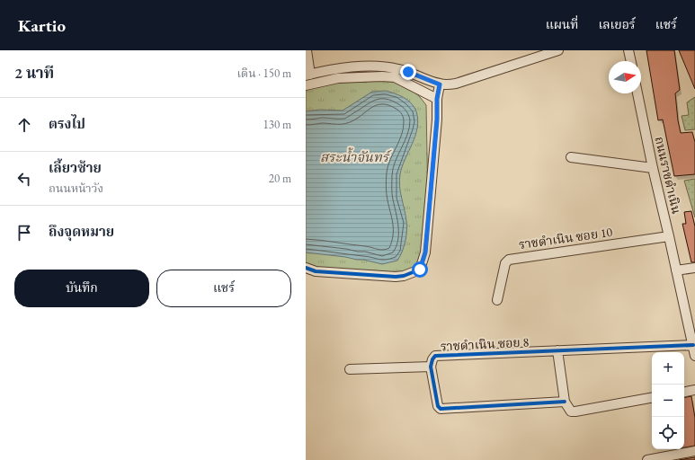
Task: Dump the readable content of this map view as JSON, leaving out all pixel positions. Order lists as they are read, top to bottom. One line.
{"streets":{"street":["ถนนราชดำเนิน","ราชดำเนิน ซอย 10","ราชดำเนิน ซอย 8"]},"crossings":[["ถนนราชดำเนิน","ราชดำเนิน ซอย 10"],["ถนนราชดำเนิน","ราชดำเนิน ซอย 8"]],"water":["สระน้ำจันทร์"],"north":"right","page":{"header":"Kartio","nav":["แผนที่","เลเยอร์","แชร์"],"heading":["2 นาที","เดิน · 150 m"],"list":[["ตรงไป","130 m"],["เลี้ยวซ้าย","ถนนหน้าวัง","20 m"],"ถึงจุดหมาย"],"buttons":["บันทึก","แชร์"],"map_buttons":["+","−"]}}
